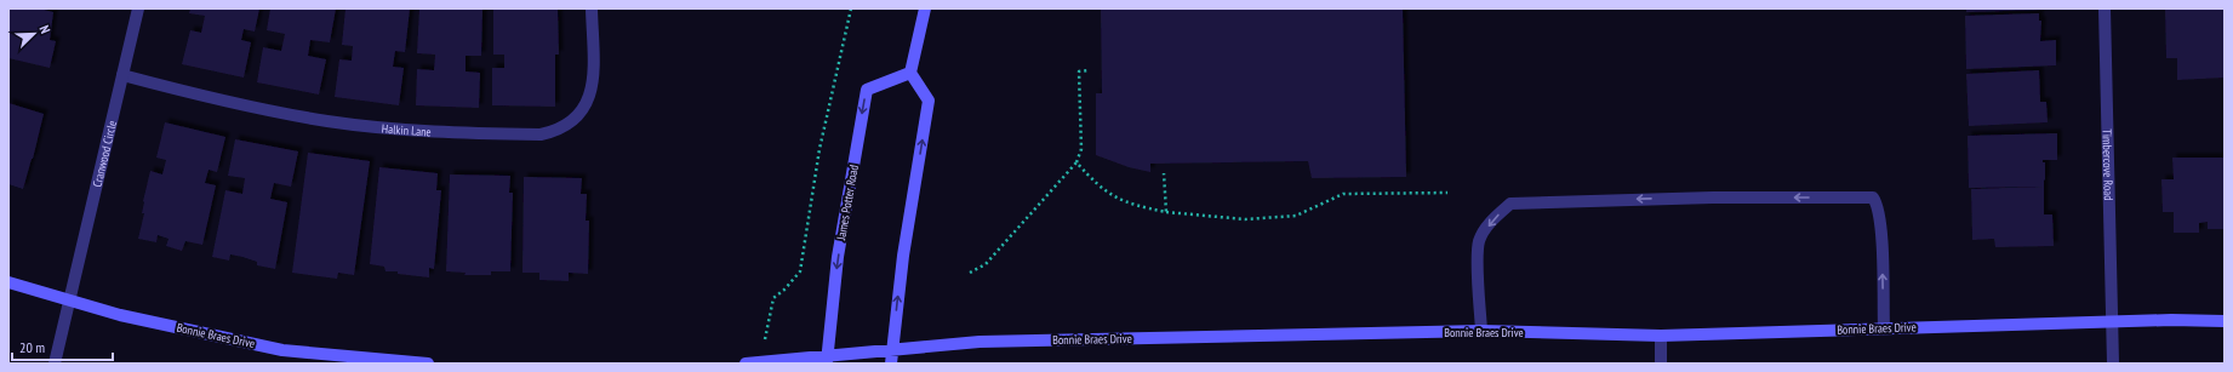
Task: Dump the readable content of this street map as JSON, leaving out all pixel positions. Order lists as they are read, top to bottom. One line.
{"streets":{"street":["Halkin Lane","Cranwood Circle","Timbercove Road","James Potter Road","Bonnie Braes Drive"]},"crossings":[["Halkin Lane","Cranwood Circle"],["Cranwood Circle","Bonnie Braes Drive"],["Timbercove Road","Bonnie Braes Drive"],["James Potter Road","Bonnie Braes Drive"]],"scale_bar":"20 m","north":"top right"}
